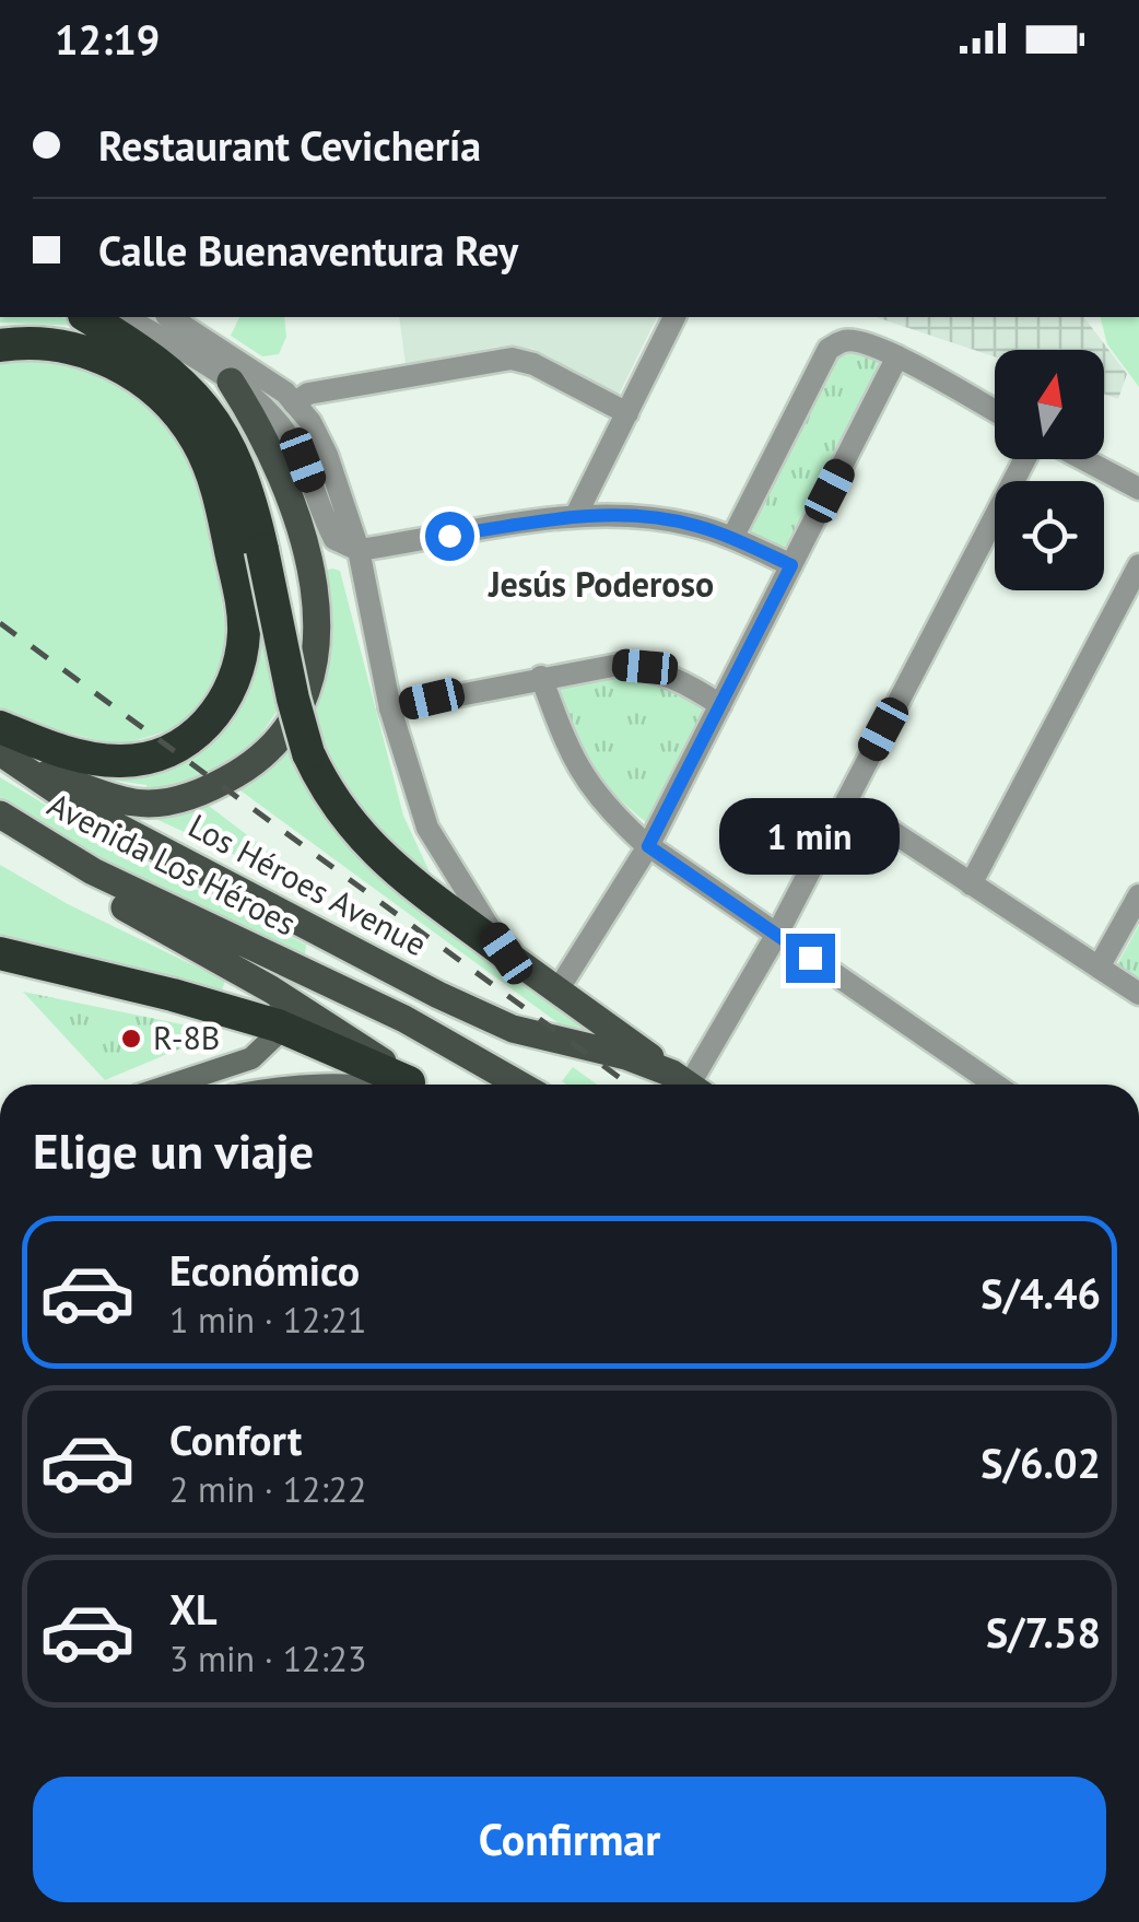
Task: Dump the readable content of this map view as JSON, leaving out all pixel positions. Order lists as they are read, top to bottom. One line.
{"streets":{"main road":["Avenida Los Héroes"]},"districts":["Jesús Poderoso"],"places":["R-8B"],"north":"top","page":{"status":"12:19","banner":["Restaurant Cevichería","Calle Buenaventura Rey"],"bubble":"1 min","heading":"Elige un viaje","list":[{"name":"Económico","note":"1 min · 12:21","value":"S/4.46"},{"name":"Confort","note":"2 min · 12:22","value":"S/6.02"},{"name":"XL","note":"3 min · 12:23","value":"S/7.58"}],"buttons":"Confirmar"}}
